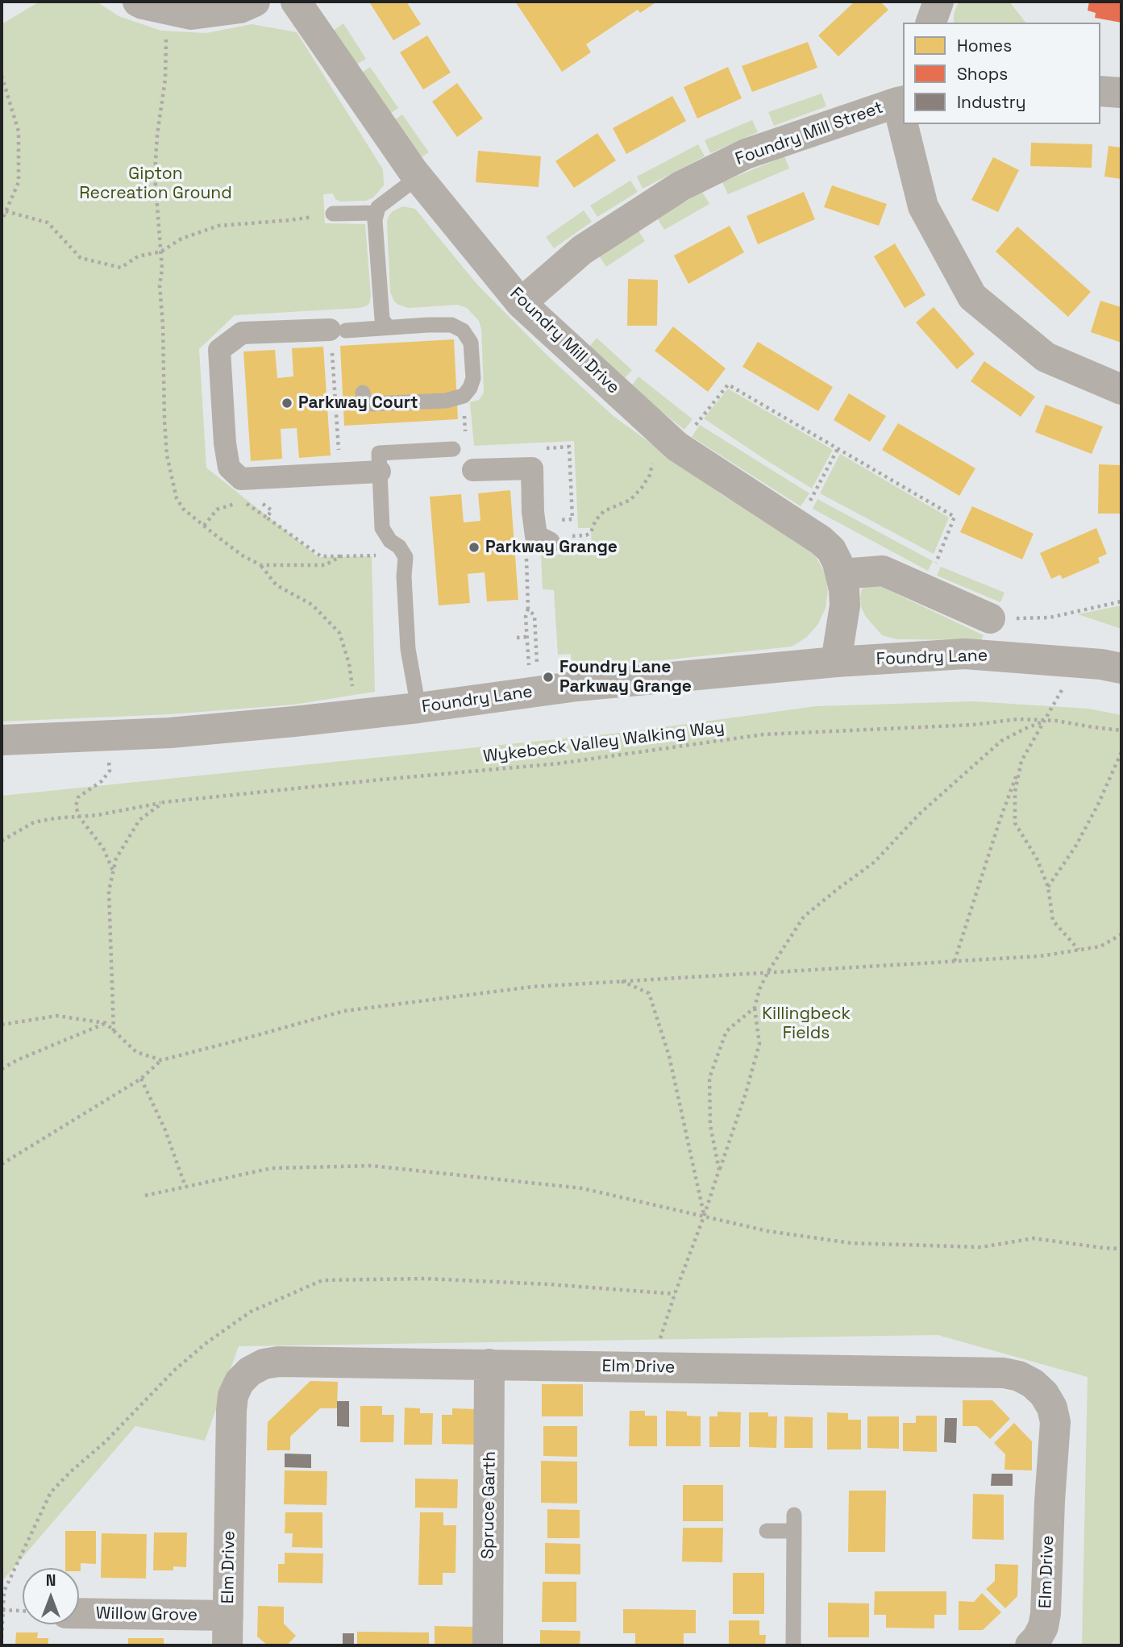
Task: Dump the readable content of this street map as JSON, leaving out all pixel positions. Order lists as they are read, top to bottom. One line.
{"streets":{"street":["Foundry Mill Street","Foundry Mill Drive","Foundry Lane","Elm Drive","Spruce Garth","Willow Grove"],"path":["Wykebeck Valley Walking Way"]},"crossings":[["Foundry Mill Street","Foundry Mill Drive"],["Foundry Mill Drive","Foundry Lane"],["Elm Drive","Spruce Garth"],["Elm Drive","Willow Grove"]],"parks":["Gipton Recreation Ground","Killingbeck Fields"],"places":["Parkway Court","Parkway Grange","Foundry Lane Parkway Grange"],"legend":["Homes","Shops","Industry"],"north":"top"}
